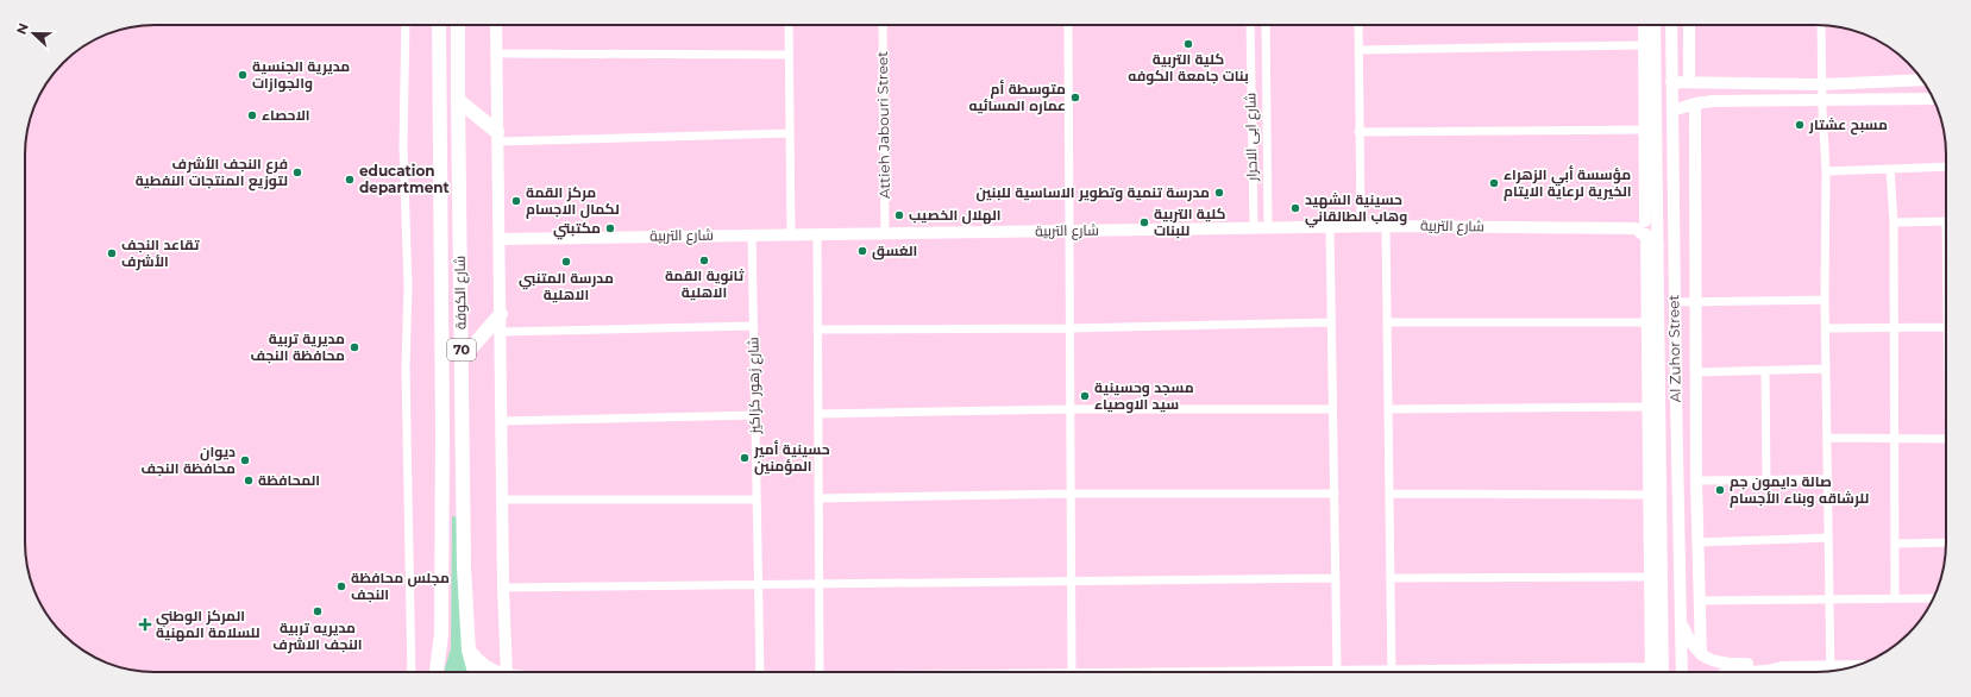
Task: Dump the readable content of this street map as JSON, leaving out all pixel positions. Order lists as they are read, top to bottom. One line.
{"streets":{"highway":["شارع الكوفة","70"],"street":["Attieh Jabouri Street","شارع ابی الاحرار","شارع التربية","Al Zuhor Street","شارع زهور كزاكيز"]},"crossings":[["Attieh Jabouri Street","شارع التربية"],["شارع ابی الاحرار","شارع التربية"],["شارع التربية","شارع زهور كزاكيز"]],"places":{"other":["كلية التربية بنات جامعة الكوفه","مديرية الجنسية والجوازات","متوسطة أم عماره المسائيه","الاحصاء","مسبح عشتار","فرع النجف الأشرف لتوزيع المنتجات النفطية","education department","مؤسسة أبي الزهراء الخيرية لرعاية الايتام","مدرسة تنمية وتطوير الاساسية للبنين","مركز القمة لكمال الاجسام","حسينية الشهيد وهاب الطالقاني","الهلال الخصيب","كلية التربية للبنات","مكتبتي","الغسق","تقاعد النجف الأشرف","ثانوية القمة الاهلية","مدرسة المتنبي الاهلية","مديرية تربية محافظة النجف","مسجد وحسينية سيد الاوصياء","حسينية أمير المؤمنين","ديوان محافظة النجف","المحافظة","صالة دايمون جم للرشاقه وبناء الأجسام","مجلس محافظة النجف","مديريه تربية النجف الاشرف"],"health":["المركز الوطني للسلامة المهنية"]},"north":"left"}
